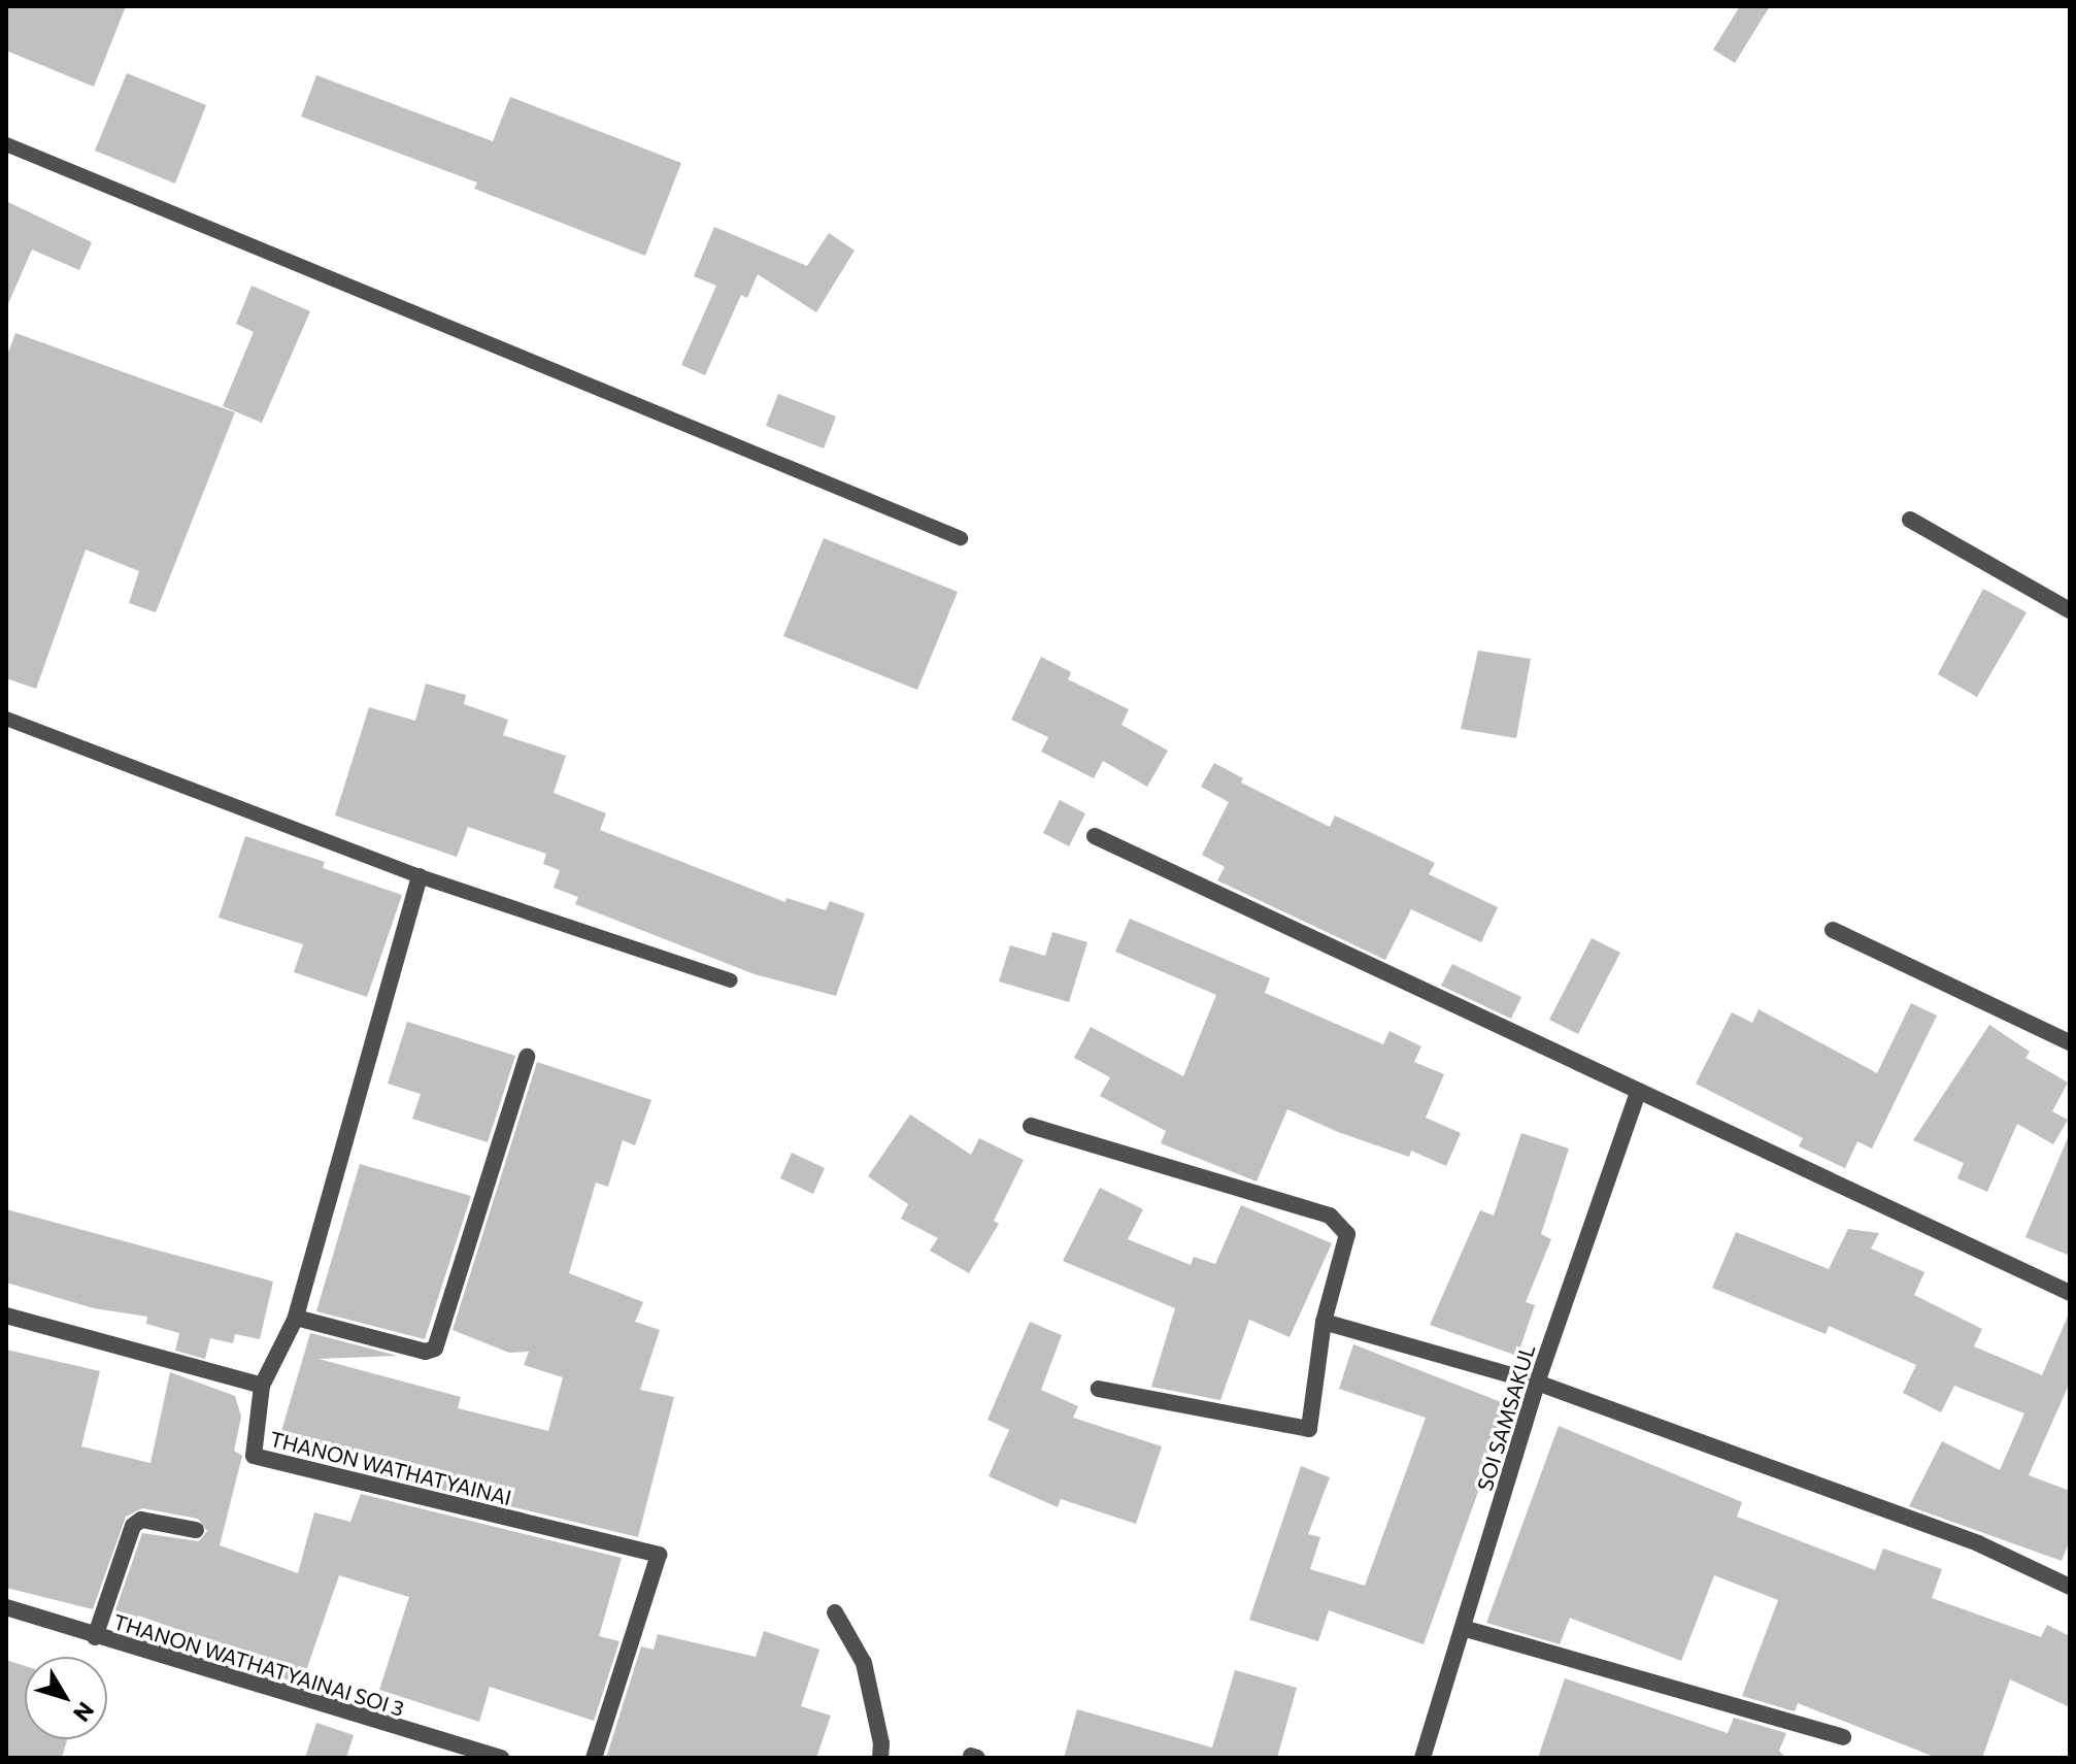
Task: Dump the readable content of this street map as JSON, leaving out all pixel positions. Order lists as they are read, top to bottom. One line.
{"streets":{"street":["SOI SAMSAKUL","THANON WATHATYAINAI","THANON WATHATYAINAI SOI 3"]},"north":"bottom right"}
